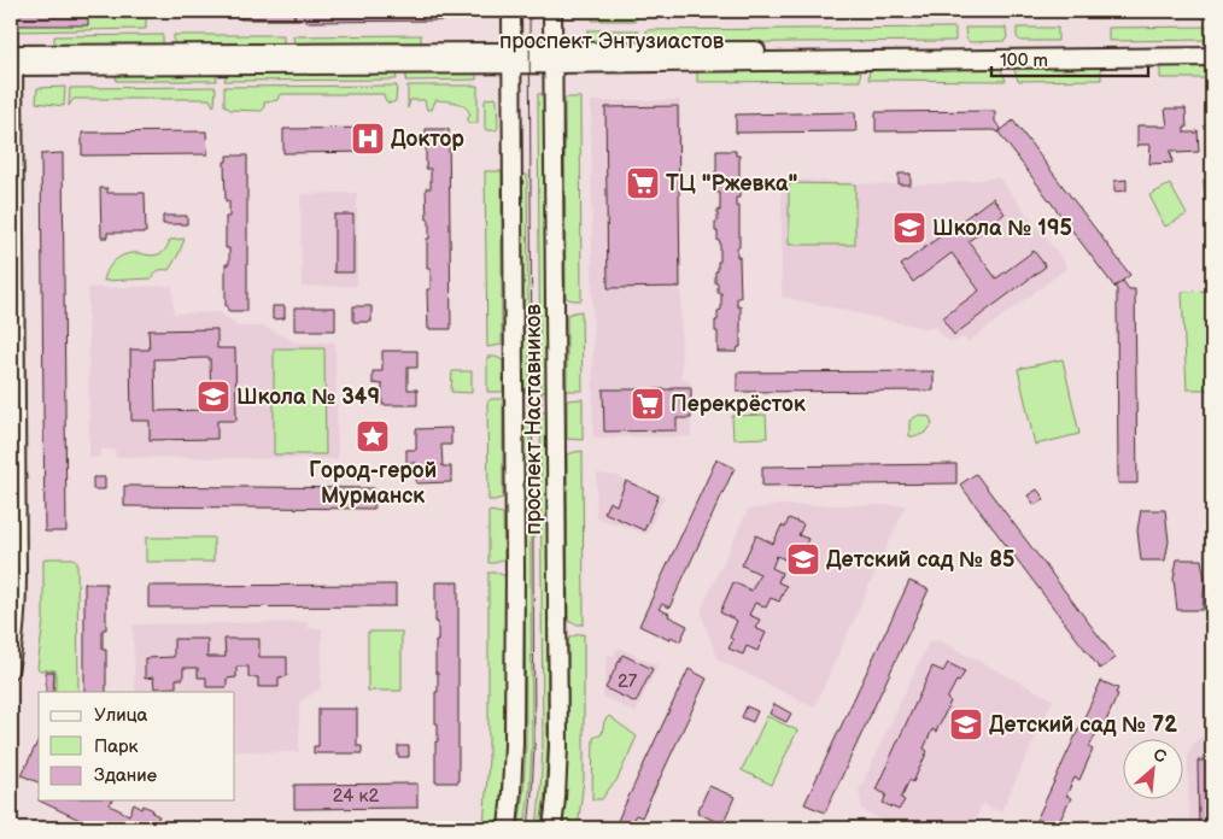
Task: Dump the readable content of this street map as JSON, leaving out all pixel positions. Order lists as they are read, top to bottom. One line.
{"streets":{"street":["проспект Энтузиастов","проспект Наставников"]},"crossings":[["проспект Энтузиастов","проспект Наставников"]],"places":{"hospital":["Доктор"],"supermarket":["ТЦ \"Ржевка\"","Перекрёсток"],"school or university":["Школа № 195","Школа № 349","Детский сад № 85","Детский сад № 72"],"place":["Город-герой Мурманск"]},"house_numbers":["27","24 к2"],"legend":["Улица","Парк","Здание"],"scale_bar":"100 m","north":"top right"}
